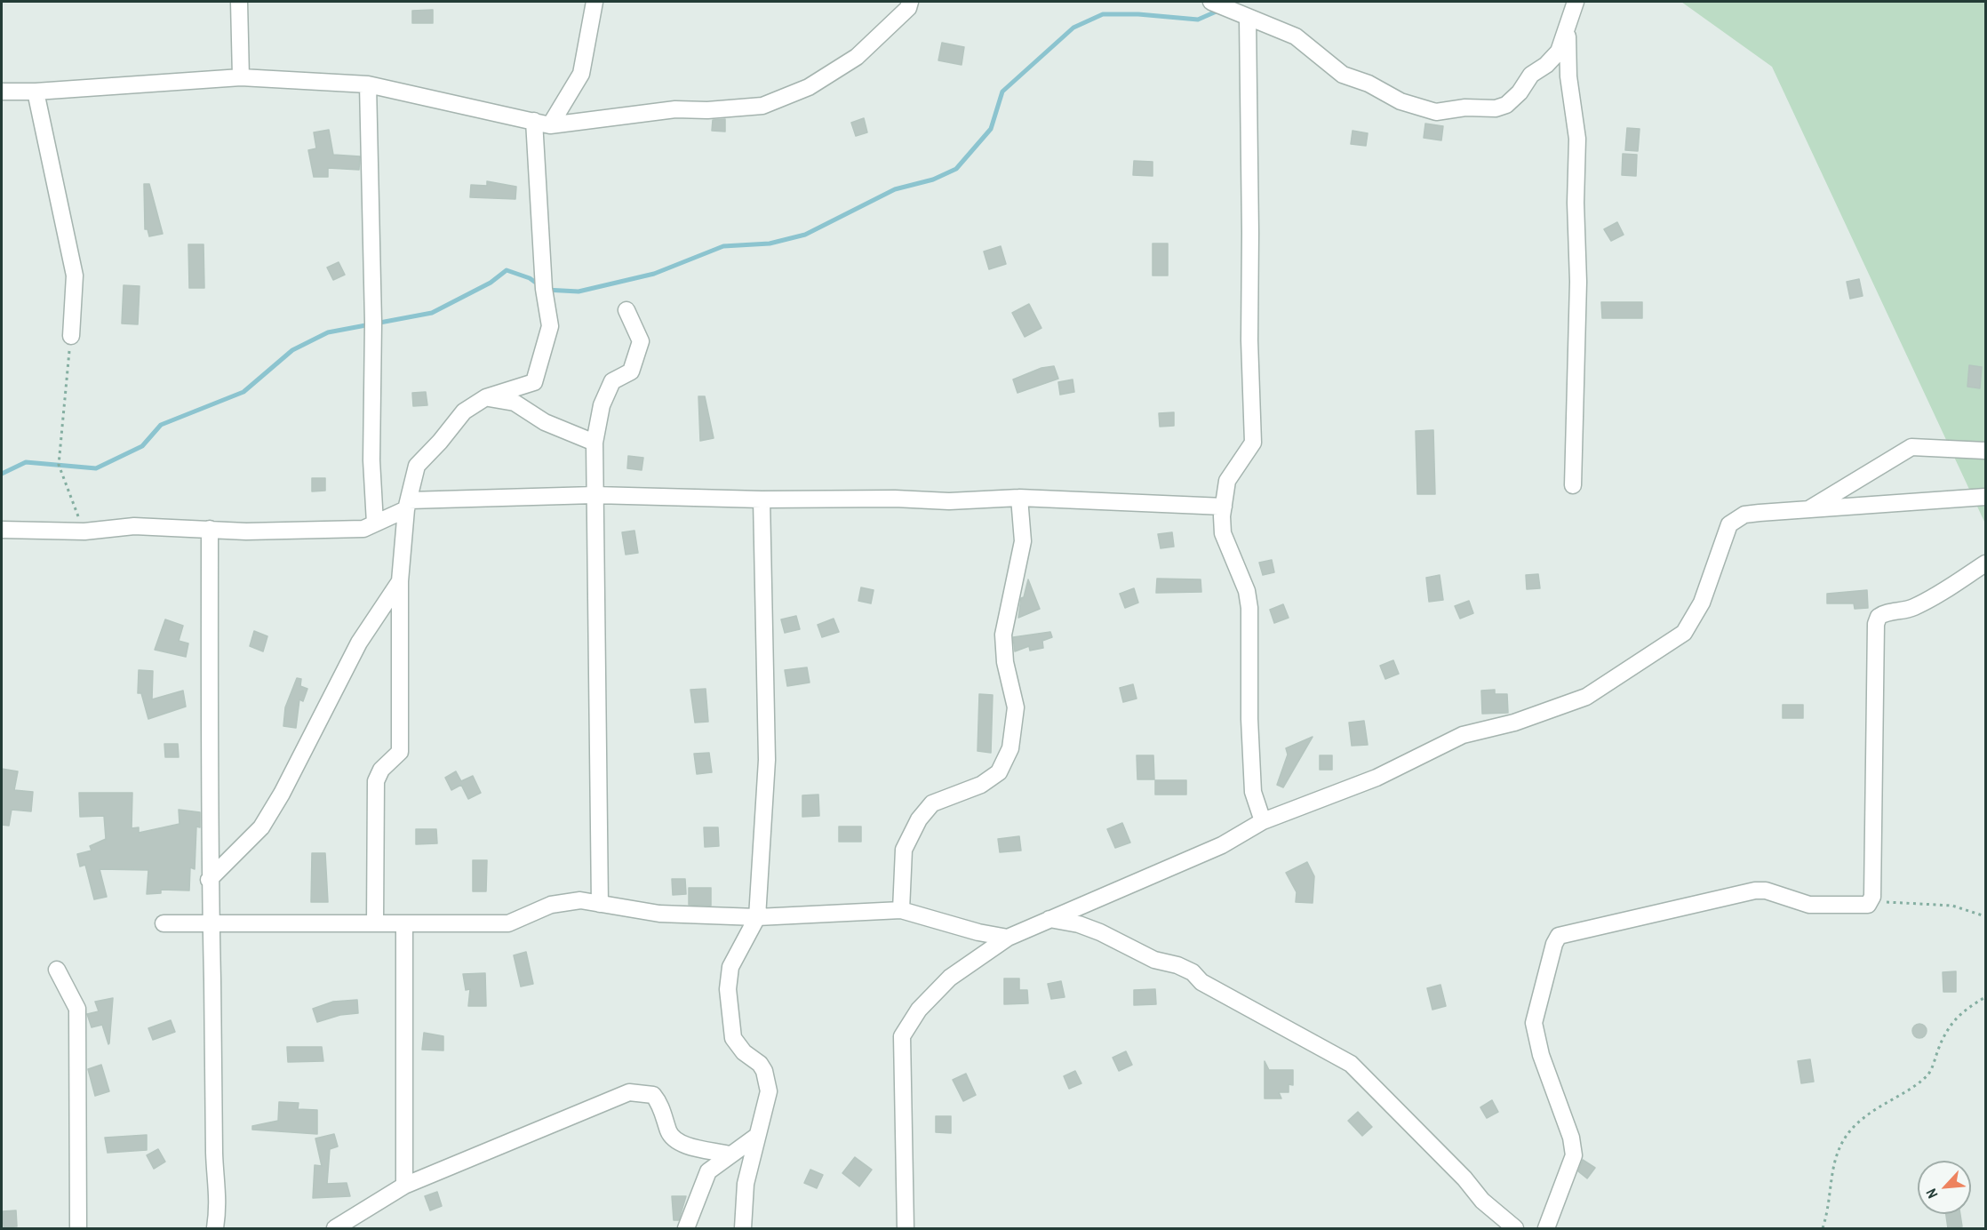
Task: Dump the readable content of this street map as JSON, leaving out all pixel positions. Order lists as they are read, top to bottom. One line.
{"north":"bottom left"}
